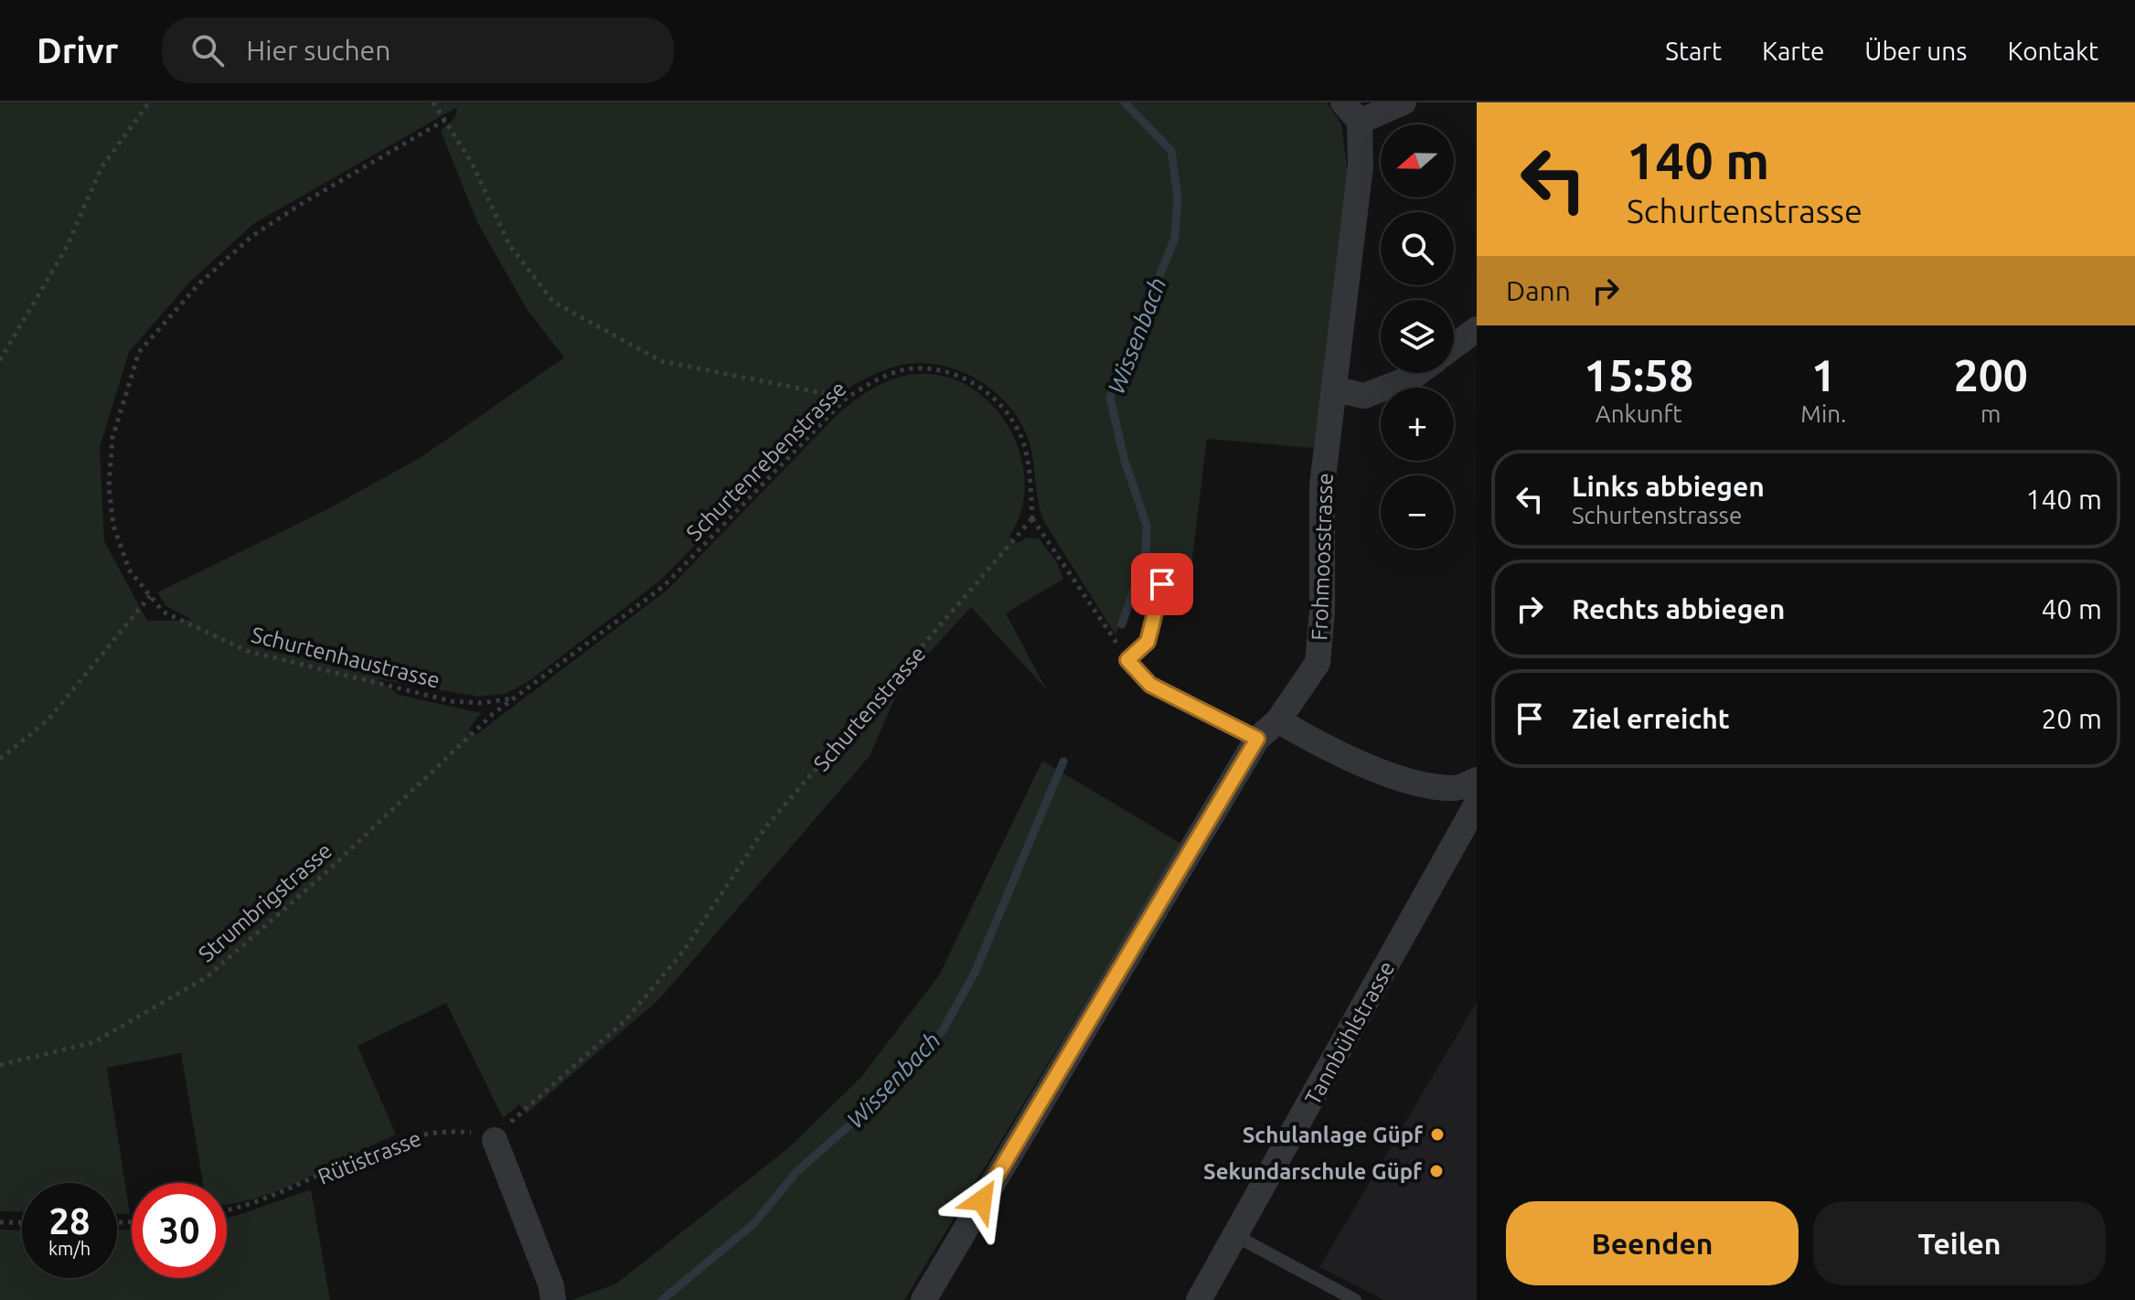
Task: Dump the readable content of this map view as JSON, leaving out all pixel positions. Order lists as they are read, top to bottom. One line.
{"streets":{"street":["Frohmoosstrasse","Tannbühlstrasse"],"path":["Schurtenrebenstrasse","Schurtenhaustrasse","Schurtenstrasse","Strumbrigstrasse","Rütistrasse"]},"crossings":[["Schurtenrebenstrasse","Schurtenhaustrasse"],["Schurtenrebenstrasse","Schurtenstrasse"],["Schurtenrebenstrasse","Strumbrigstrasse"],["Schurtenhaustrasse","Strumbrigstrasse"],["Schurtenstrasse","Rütistrasse"]],"water":["Wissenbach"],"places":["Schulanlage Güpf","Sekundarschule Güpf"],"north":"left","page":{"header":"Drivr","search":"Hier suchen","nav":["Start","Karte","Über uns","Kontakt"],"turn":["140 m","Schurtenstrasse"],"map_buttons":["+","−"],"then":"Dann","eta":["15:58","Ankunft","1","Min.","200","m"],"list":[{"name":"Links abbiegen","note":"Schurtenstrasse","value":"140 m"},{"name":"Rechts abbiegen","value":"40 m"},{"name":"Ziel erreicht","value":"20 m"}],"speed":"28 km/h","limit":"30","buttons":["Beenden","Teilen"]}}
